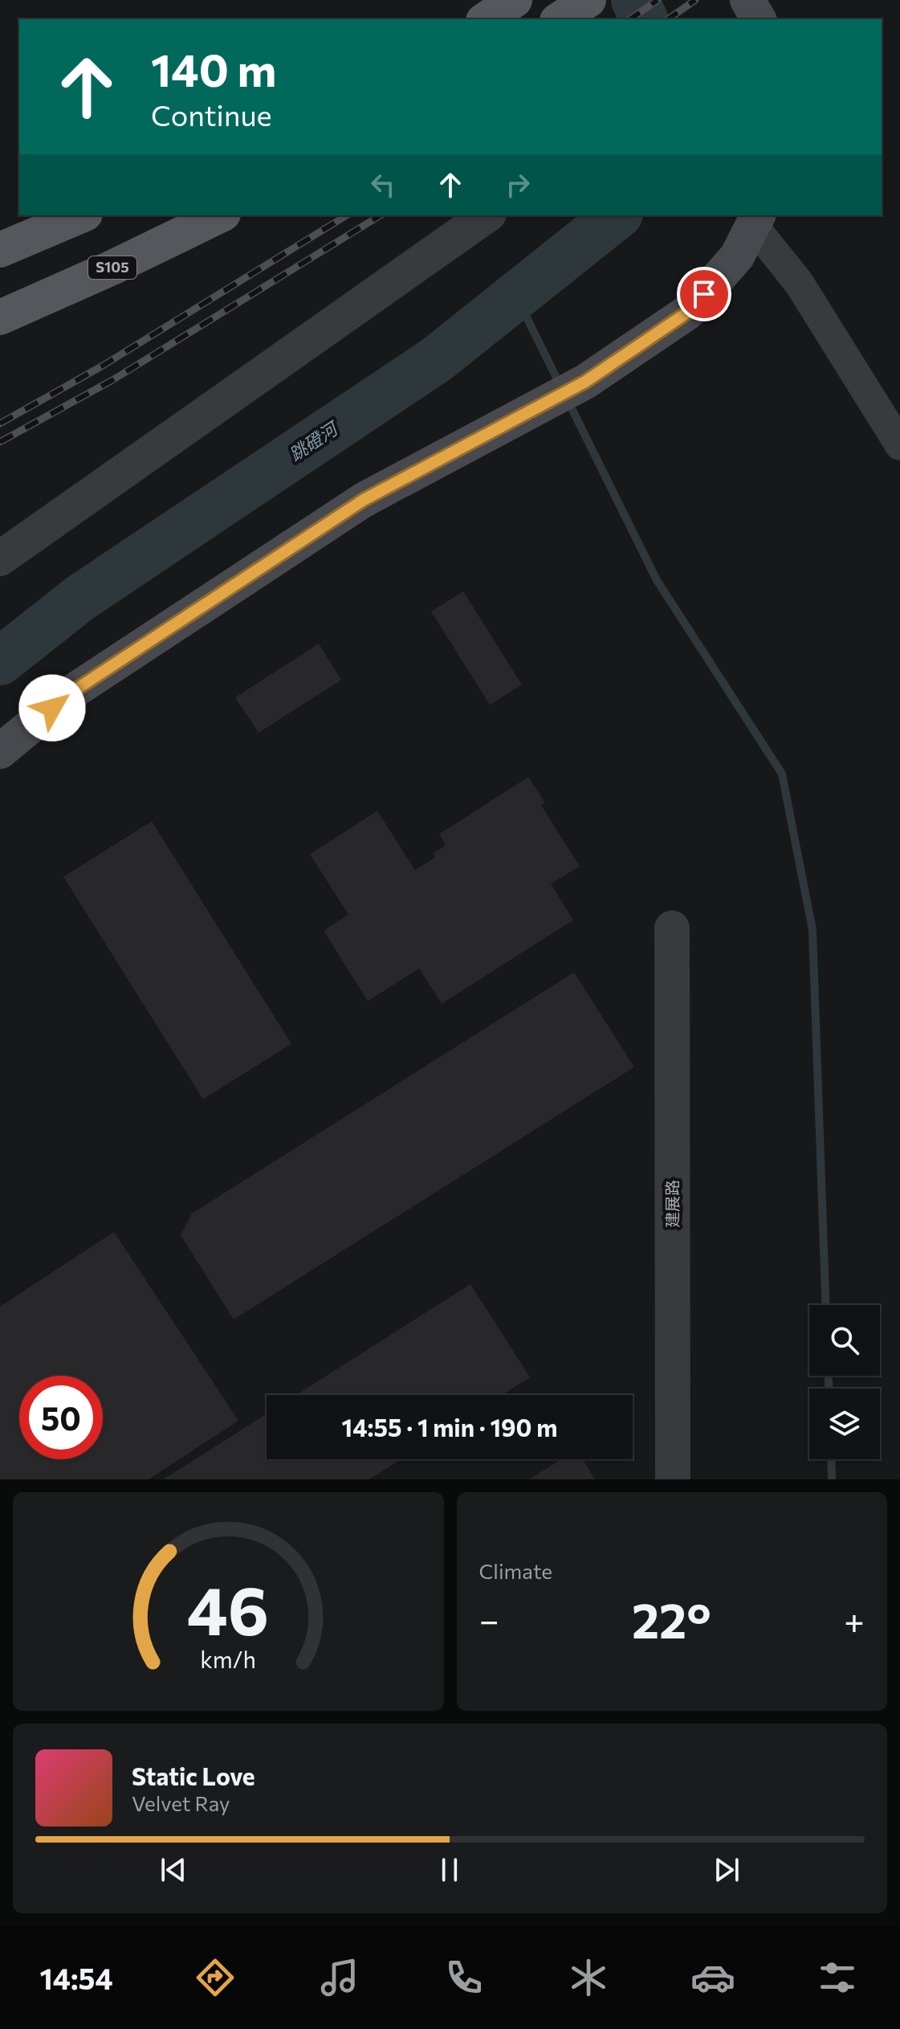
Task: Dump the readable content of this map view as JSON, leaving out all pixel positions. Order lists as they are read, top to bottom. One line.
{"streets":{"main road":["S105"],"street":["建展路"]},"water":["跳磴河"],"page":{"turn":["140 m","Continue"],"limit":"50","trip":"14:55 · 1 min · 190 m","tile":"Climate","heat":["−","22°","+"],"song":["Static Love","Velvet Ray"],"tabs":"14:54","gauge":["46","km/h"]}}
